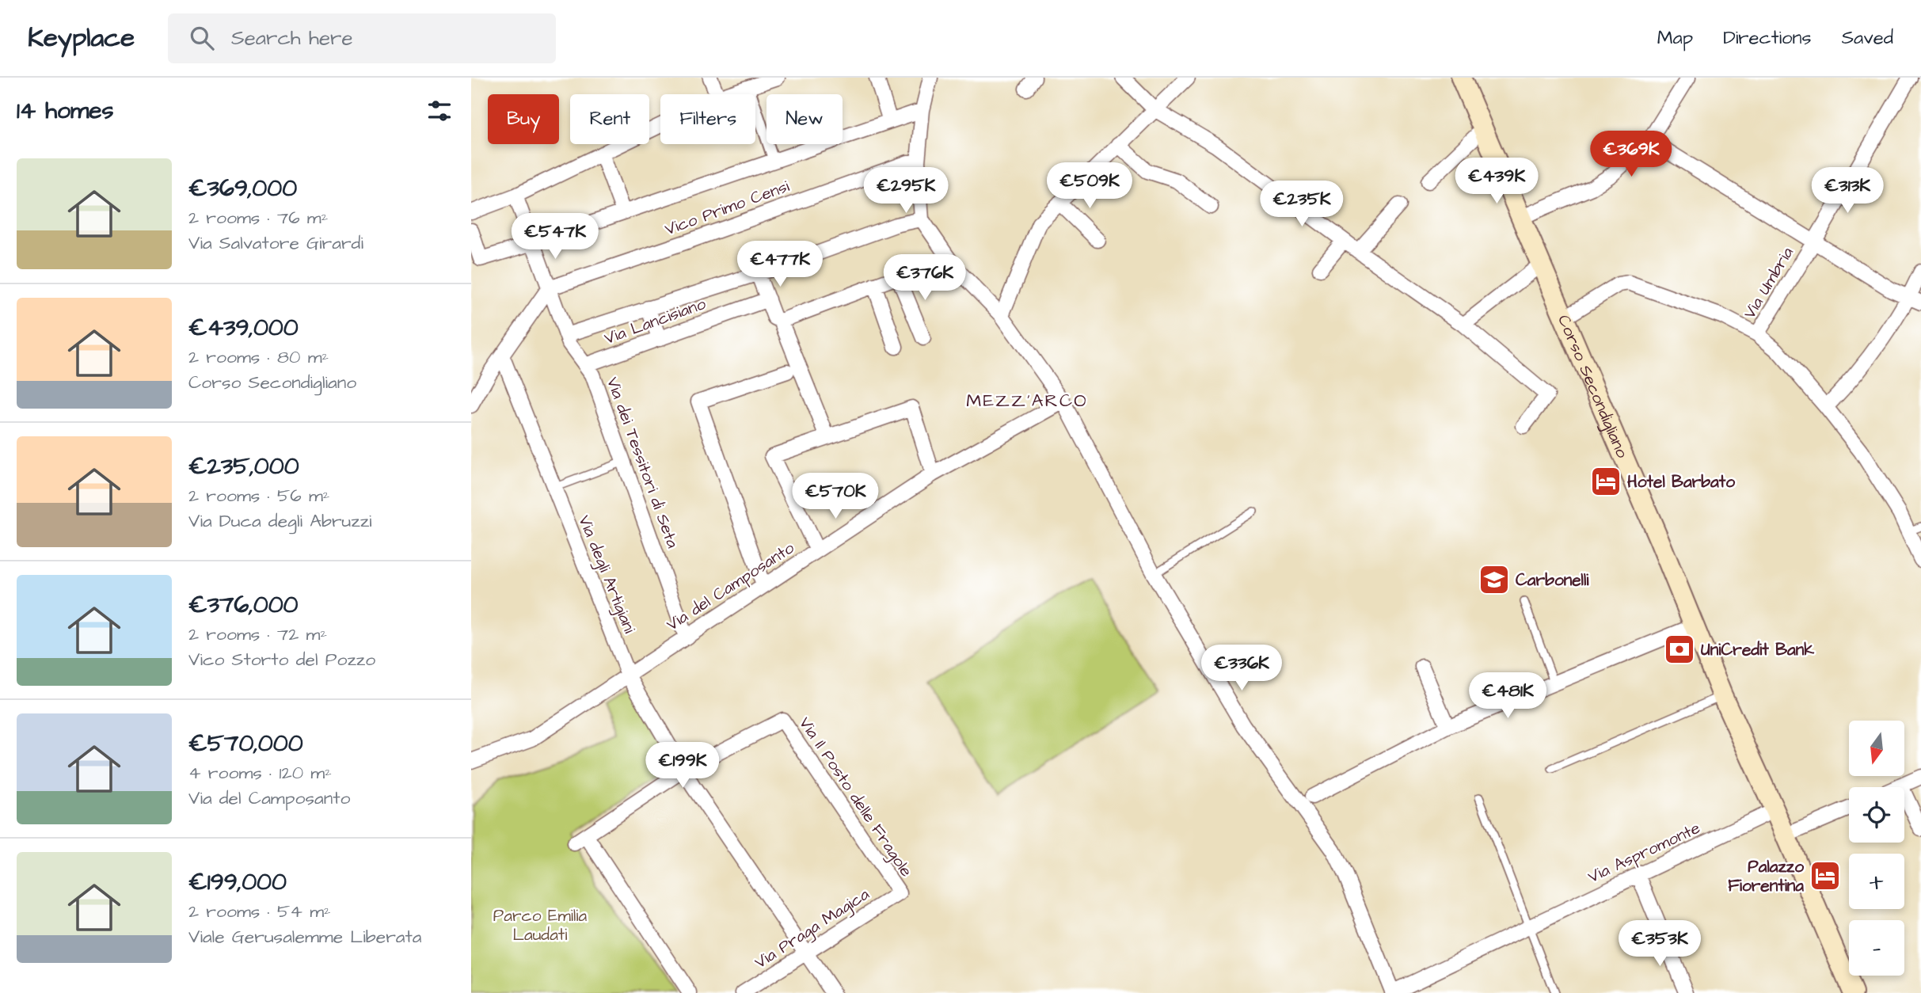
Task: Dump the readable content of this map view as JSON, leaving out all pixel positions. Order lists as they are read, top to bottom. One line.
{"streets":{"main road":["Corso Secondigliano"],"street":["Vico Primo Censi","Via Umbria","Via Lancisiano","Via dei Tessitori di Seta","Via degli Artigiani","Via del Camposanto","Via Il Posto delle Fragole","Via Aspromonte","Via Praga Magica"]},"crossings":[["Vico Primo Censi","Via dei Tessitori di Seta"],["Via Lancisiano","Via dei Tessitori di Seta"],["Corso Secondigliano","Via Aspromonte"],["Via dei Tessitori di Seta","Via del Camposanto"],["Via degli Artigiani","Via del Camposanto"],["Via degli Artigiani","Via Il Posto delle Fragole"],["Via degli Artigiani","Via Praga Magica"],["Via Il Posto delle Fragole","Via Praga Magica"]],"districts":["MEZZ'ARCO"],"parks":["Parco Emilia Laudati"],"places":{"hotel":["Hotel Barbato","Palazzo Fiorentina"],"school or university":["Carbonelli"],"bank":["UniCredit Bank"]},"north":"bottom","page":{"header":"Keyplace","search":"Search here","nav":["Map","Directions","Saved"],"heading":"14 homes","chip":["Buy","Rent","Filters","New"],"price":["€369K","€439K","€509K","€295K","€313K","€235K","€547K","€477K","€376K","€570K","€336K","€481K","€199K","€353K"],"list":[{"name":"€369,000","note":"2 rooms · 76 m² · Via Salvatore Girardi"},{"name":"€439,000","note":"2 rooms · 80 m² · Corso Secondigliano"},{"name":"€235,000","note":"2 rooms · 56 m² · Via Duca degli Abruzzi"},{"name":"€376,000","note":"2 rooms · 72 m² · Vico Storto del Pozzo"},{"name":"€570,000","note":"4 rooms · 120 m² · Via del Camposanto"},{"name":"€199,000","note":"2 rooms · 54 m² · Viale Gerusalemme Liberata"}],"map_buttons":["+","−"]}}
